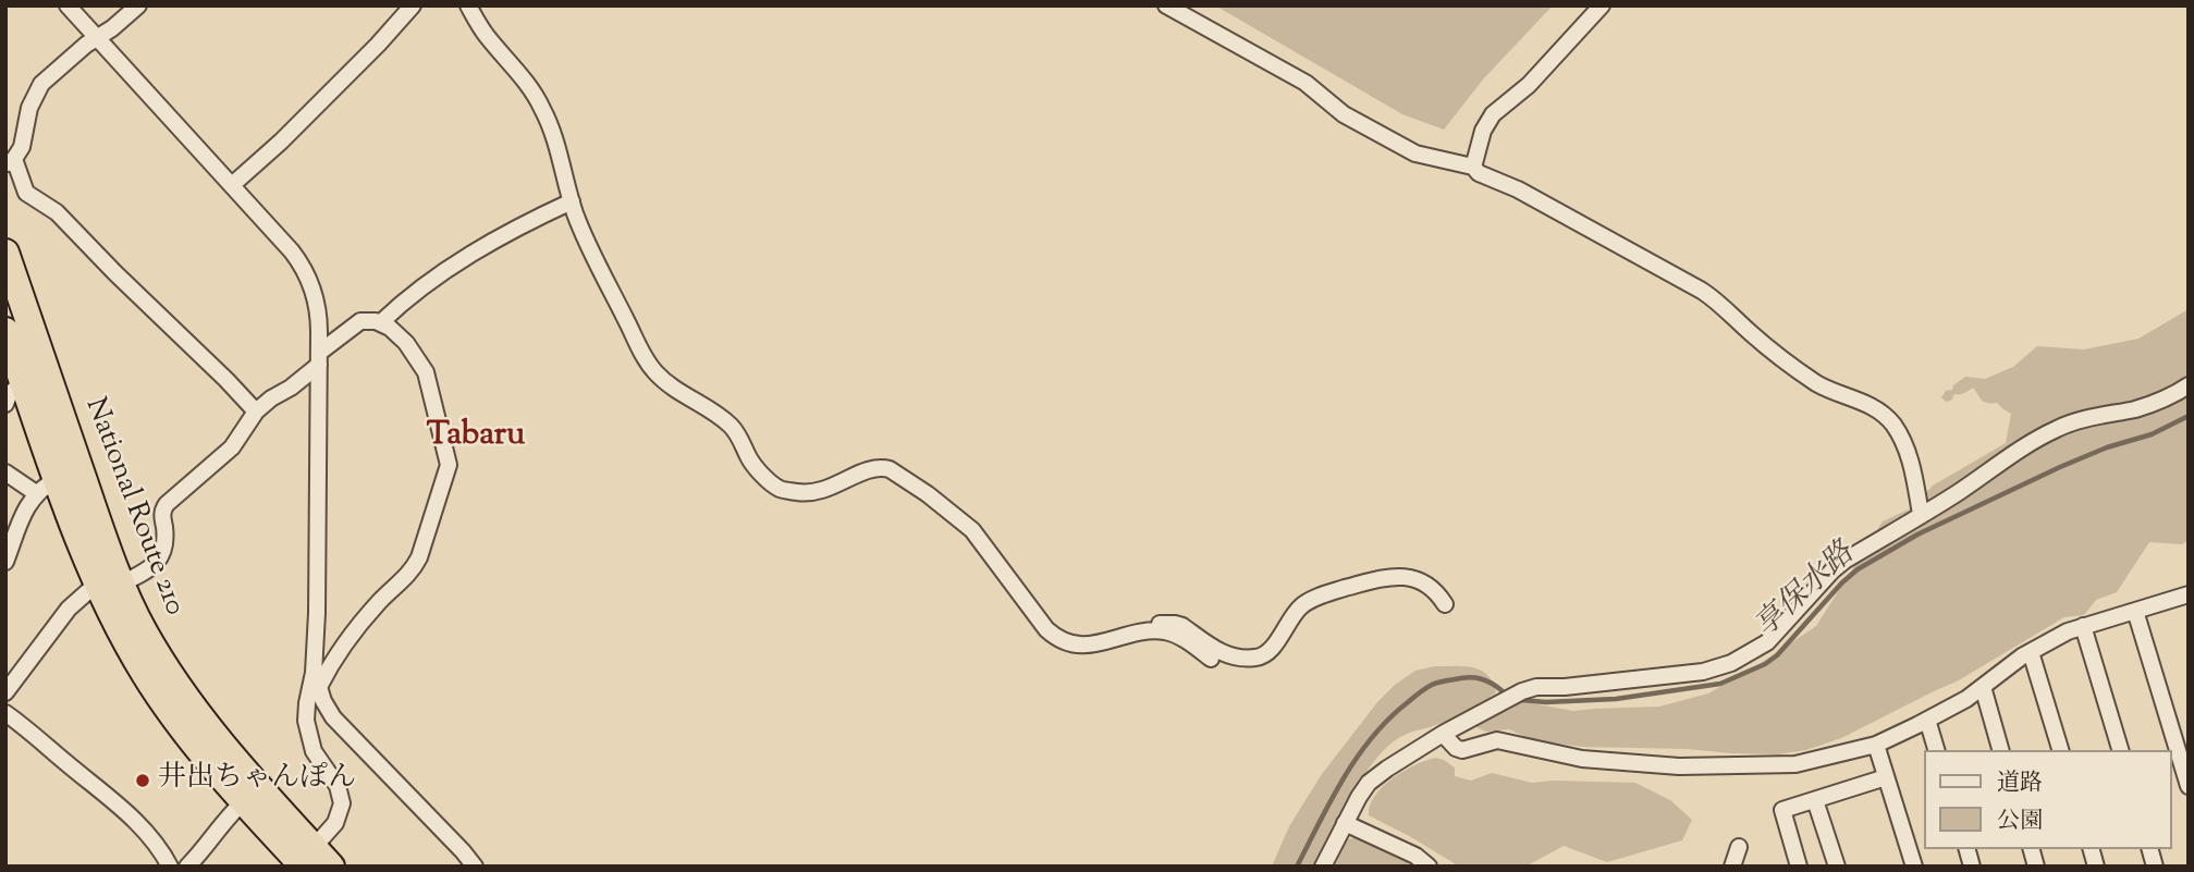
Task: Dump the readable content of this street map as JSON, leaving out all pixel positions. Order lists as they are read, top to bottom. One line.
{"streets":{"highway":["National Route 210"]},"districts":["Tabaru"],"water":["享保水路"],"places":["井出ちゃんぽん"],"legend":["道路","公園"]}
